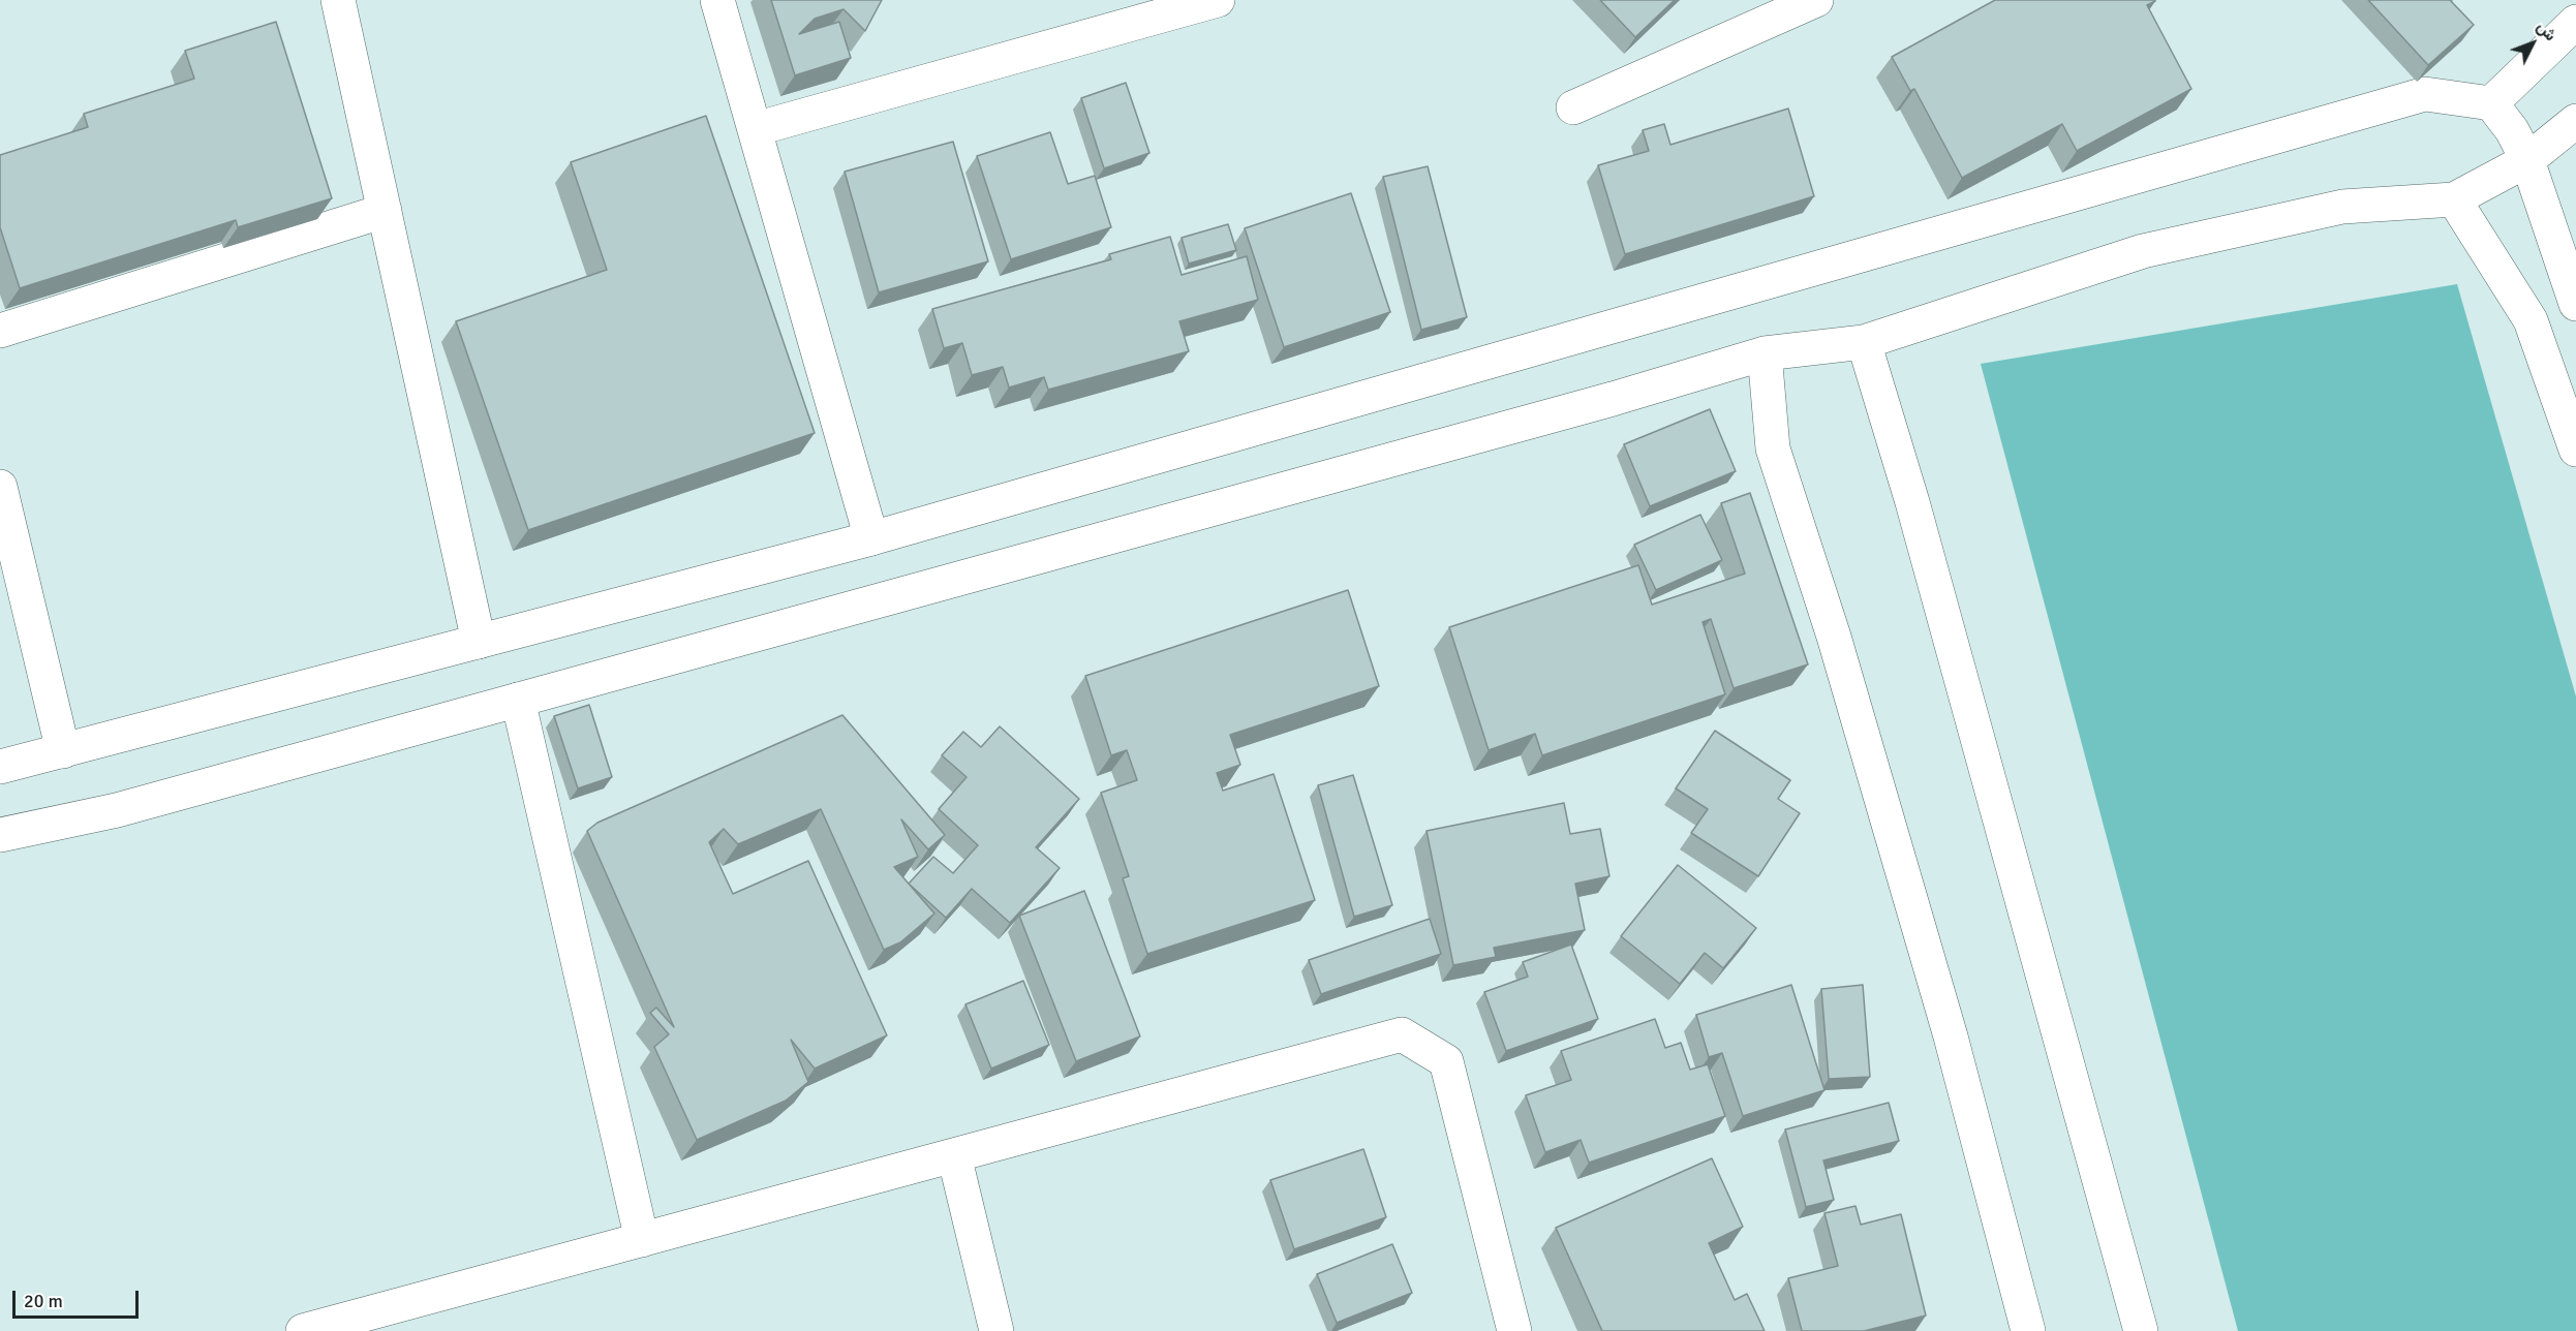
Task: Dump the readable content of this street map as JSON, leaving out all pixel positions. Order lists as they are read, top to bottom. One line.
{"scale_bar":"20 m","north":"top right"}
